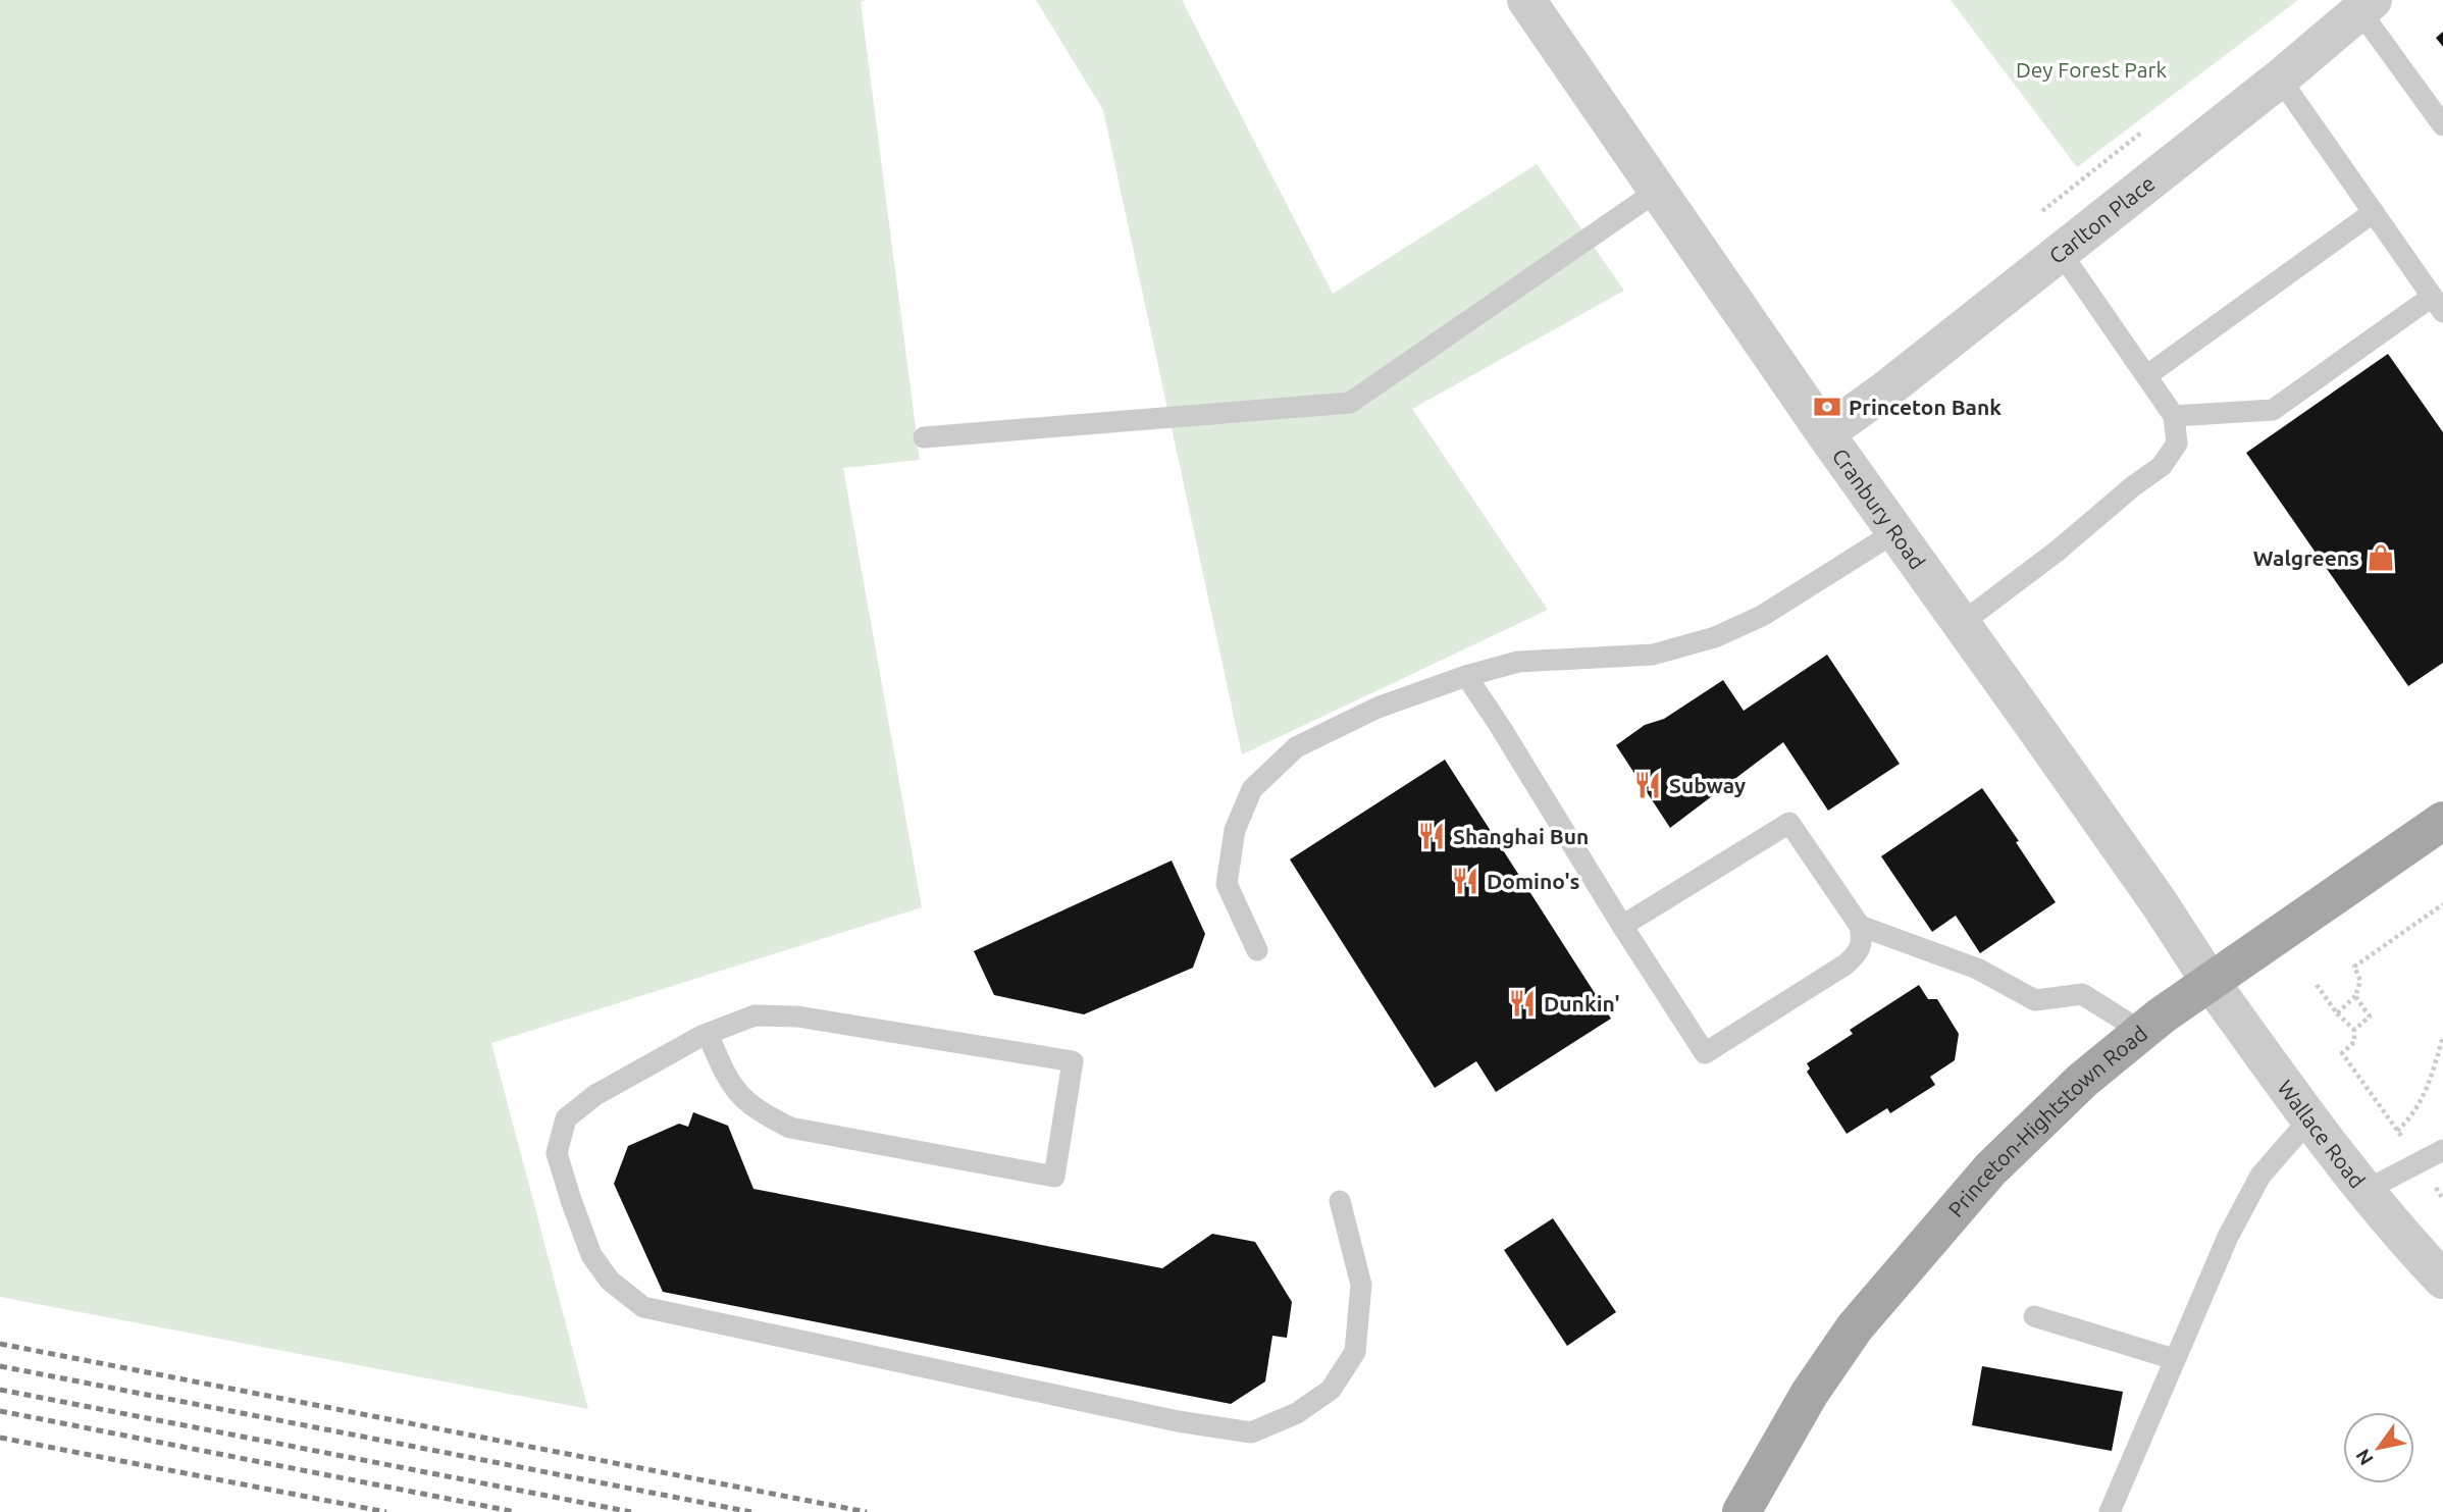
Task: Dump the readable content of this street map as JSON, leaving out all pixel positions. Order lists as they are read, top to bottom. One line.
{"streets":{"main road":["Princeton-Hightstown Road"],"street":["Carlton Place","Cranbury Road","Wallace Road"]},"crossings":[["Carlton Place","Cranbury Road"],["Cranbury Road","Princeton-Hightstown Road"],["Cranbury Road","Wallace Road"],["Princeton-Hightstown Road","Wallace Road"]],"parks":["Dey Forest Park"],"places":{"bank":["Princeton Bank"],"shop":["Walgreens"],"restaurant":["Subway","Shanghai Bun","Domino's","Dunkin'"]},"north":"bottom left"}
